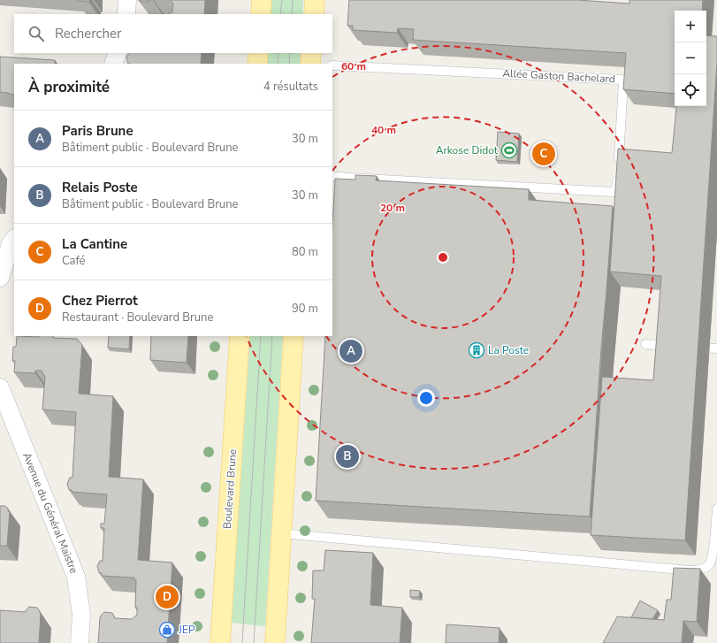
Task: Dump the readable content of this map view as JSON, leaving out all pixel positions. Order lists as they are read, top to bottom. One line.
{"streets":{"main road":["Boulevard Brune"],"street":["Avenue du Général Maistre"],"lane":["Allée Gaston Bachelard"]},"places":{"sports":["Arkose Didot"],"building":["La Poste"],"shop":["JEP"]},"page":{"map_buttons":["+","−"],"search":"Rechercher","heading":["À proximité","4 résultats"],"list":[{"mark":"A","name":"Paris Brune","note":"Bâtiment public · Boulevard Brune","value":"30 m"},{"mark":"B","name":"Relais Poste","note":"Bâtiment public · Boulevard Brune","value":"30 m"},{"mark":"C","name":"La Cantine","note":"Café","value":"80 m"},{"mark":"D","name":"Chez Pierrot","note":"Restaurant · Boulevard Brune","value":"90 m"}],"pins":["C","A","B","D"]},"rings":["60 m","40 m","20 m"]}
